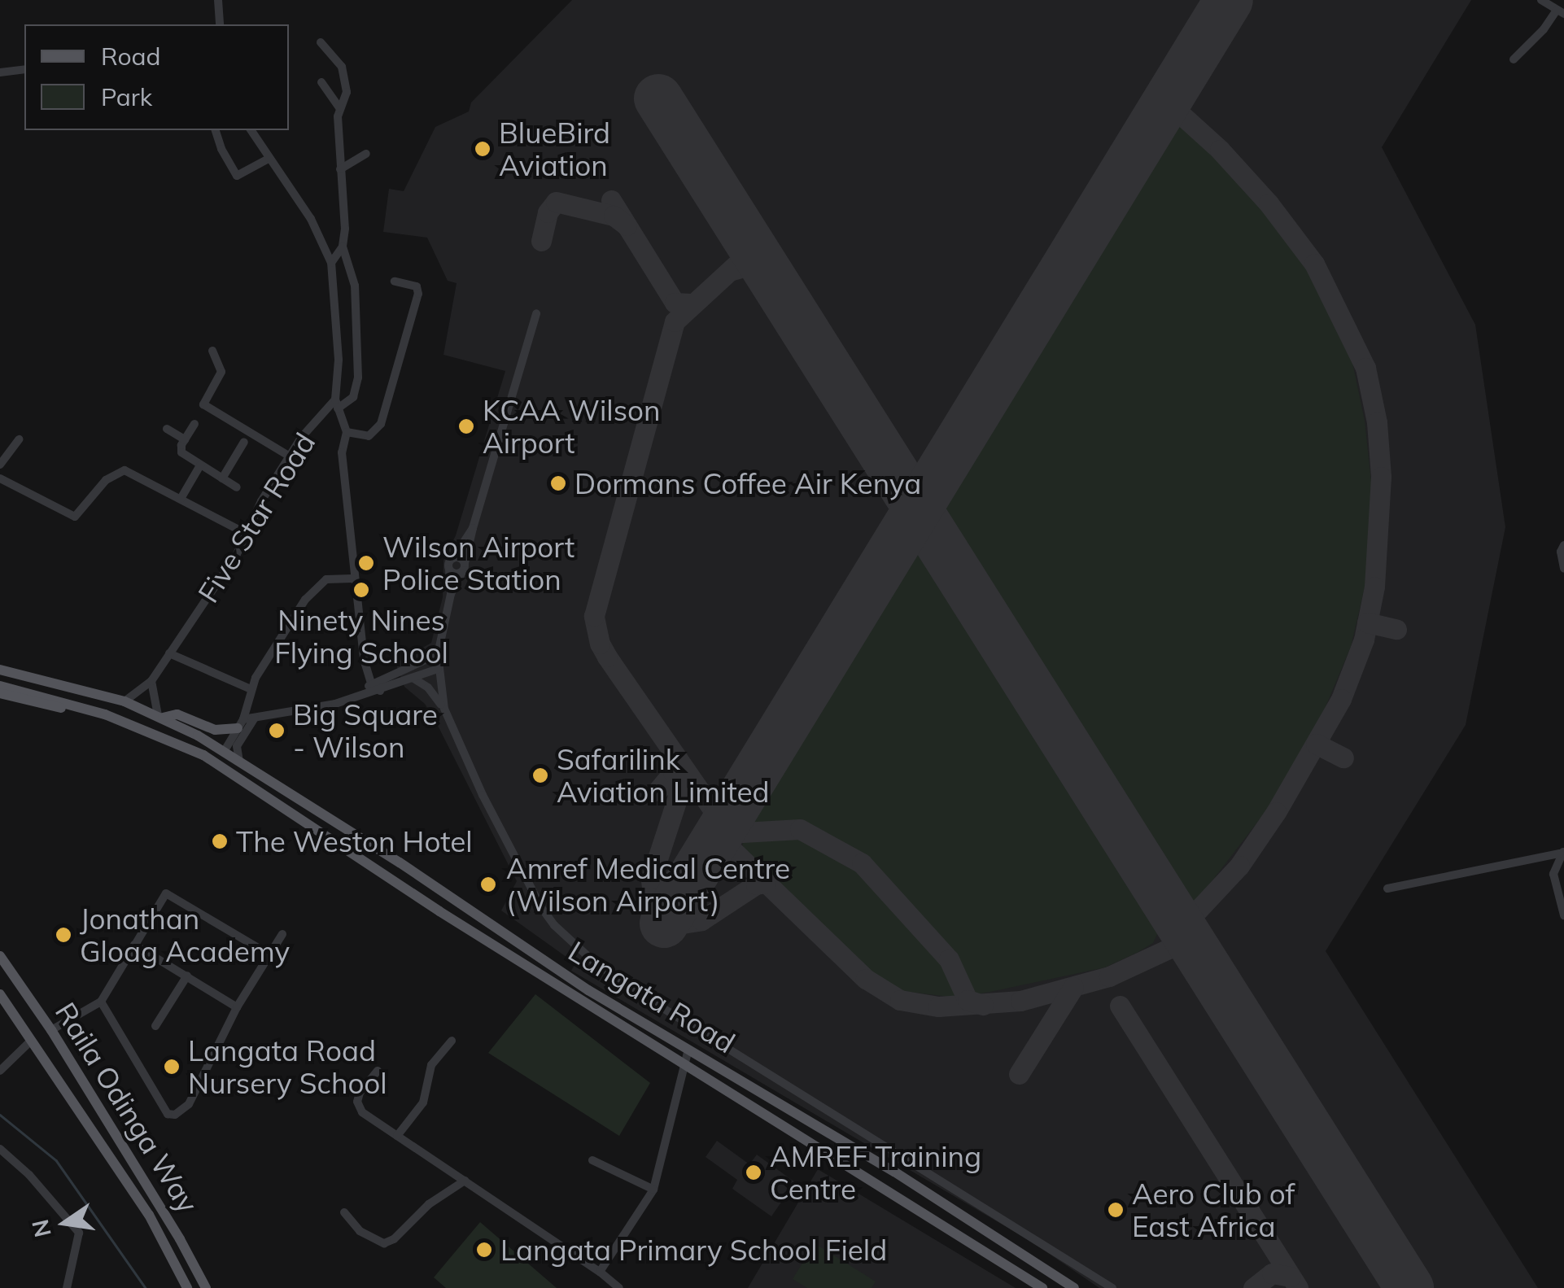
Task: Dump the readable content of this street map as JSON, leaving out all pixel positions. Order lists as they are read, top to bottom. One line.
{"streets":{"main road":["Langata Road","Raila Odinga Way"],"street":["Five Star Road"]},"crossings":[["Five Star Road","Langata Road"]],"places":["BlueBird Aviation","KCAA Wilson Airport","Dormans Coffee Air Kenya","Wilson Airport Police Station","Ninety Nines Flying School","Big Square - Wilson","Safarilink Aviation Limited","The Weston Hotel","Amref Medical Centre (Wilson Airport)","Jonathan Gloag Academy","Langata Road Nursery School","AMREF Training Centre","Aero Club of East Africa","Langata Primary School Field"],"legend":["Road","Park"],"north":"left"}
